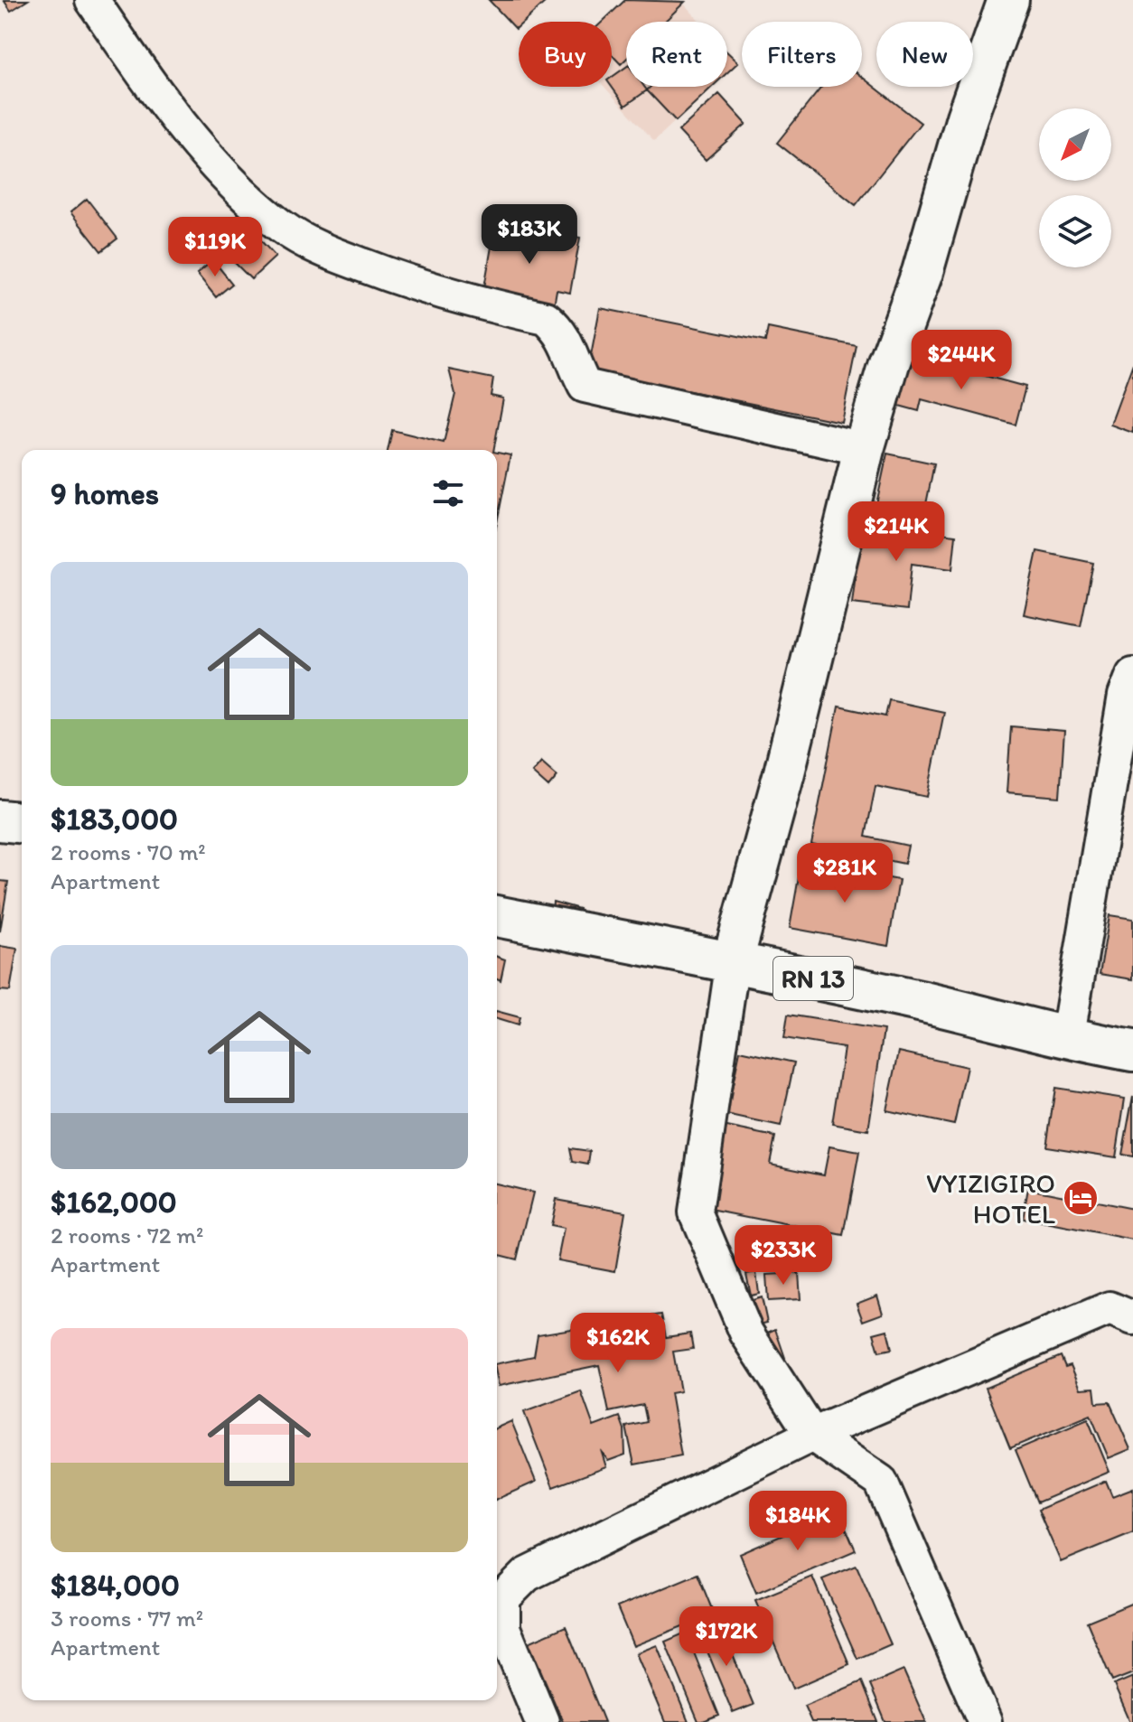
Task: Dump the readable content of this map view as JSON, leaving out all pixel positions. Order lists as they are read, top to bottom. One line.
{"streets":{"main road":["RN 13"]},"places":{"hotel":["VYIZIGIRO HOTEL"]},"north":"bottom left","page":{"chip":["Buy","Rent","Filters","New"],"price":["$183K","$119K","$244K","$214K","$281K","$233K","$162K","$184K","$172K"],"heading":"9 homes","list":[{"name":"$183,000","note":"2 rooms · 70 m² · Apartment"},{"name":"$162,000","note":"2 rooms · 72 m² · Apartment"},{"name":"$184,000","note":"3 rooms · 77 m² · Apartment"}]}}
